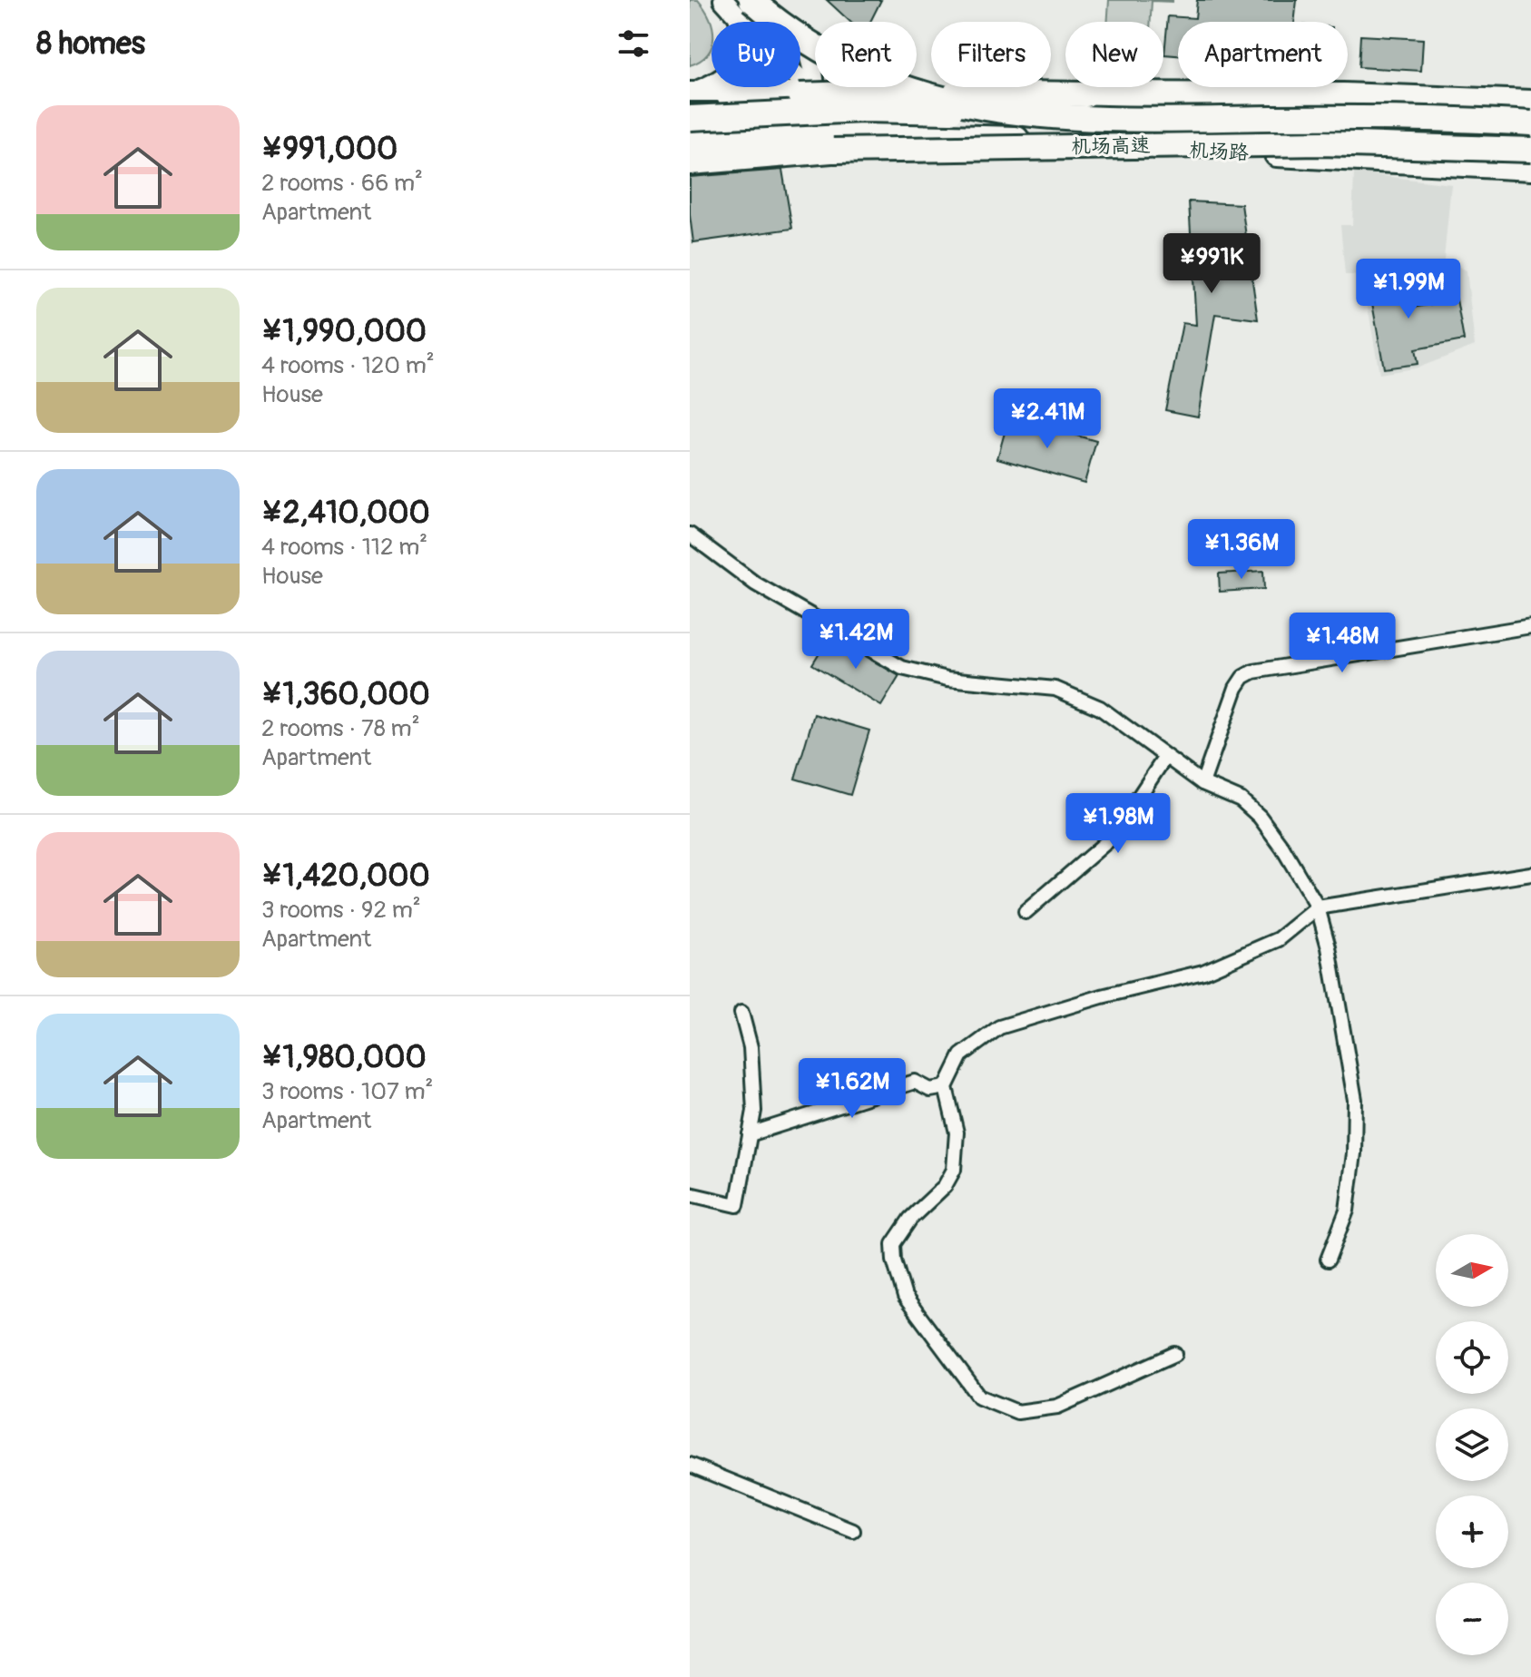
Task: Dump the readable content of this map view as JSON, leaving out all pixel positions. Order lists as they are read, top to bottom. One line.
{"streets":{"highway":["机场高速","机场路"]},"north":"right","page":{"heading":"8 homes","chip":["Buy","Rent","Filters","New","Apartment"],"list":[{"name":"¥991,000","note":"2 rooms · 66 m² · Apartment"},{"name":"¥1,990,000","note":"4 rooms · 120 m² · House"},{"name":"¥2,410,000","note":"4 rooms · 112 m² · House"},{"name":"¥1,360,000","note":"2 rooms · 78 m² · Apartment"},{"name":"¥1,420,000","note":"3 rooms · 92 m² · Apartment"},{"name":"¥1,980,000","note":"3 rooms · 107 m² · Apartment"}],"price":["¥991K","¥1.99M","¥2.41M","¥1.36M","¥1.42M","¥1.48M","¥1.98M","¥1.62M"],"map_buttons":["+","−"]}}
